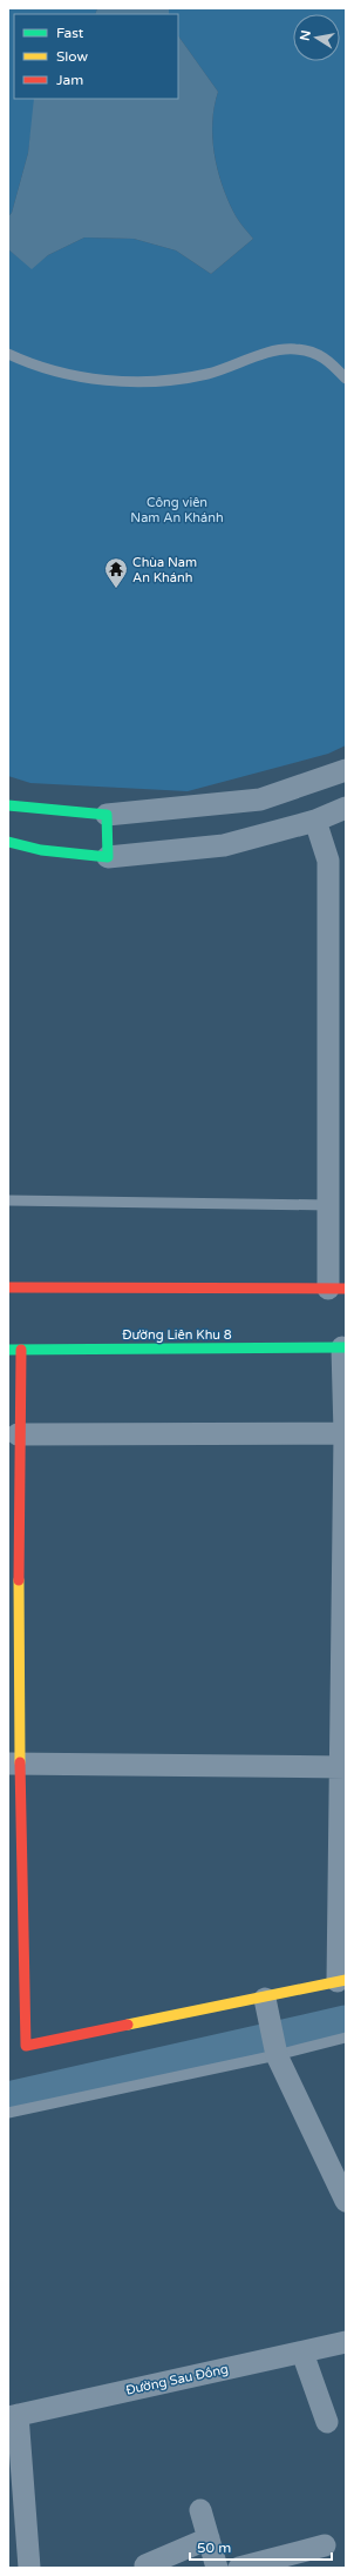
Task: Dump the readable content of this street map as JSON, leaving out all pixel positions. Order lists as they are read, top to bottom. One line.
{"streets":{"street":["Đường Liên Khu 8","Đường Sau Đồng"]},"parks":["Công viên Nam An Khánh"],"places":{"temple":["Chùa Nam An Khánh"]},"legend":["Fast","Slow","Jam"],"scale_bar":"50 m","north":"left"}
